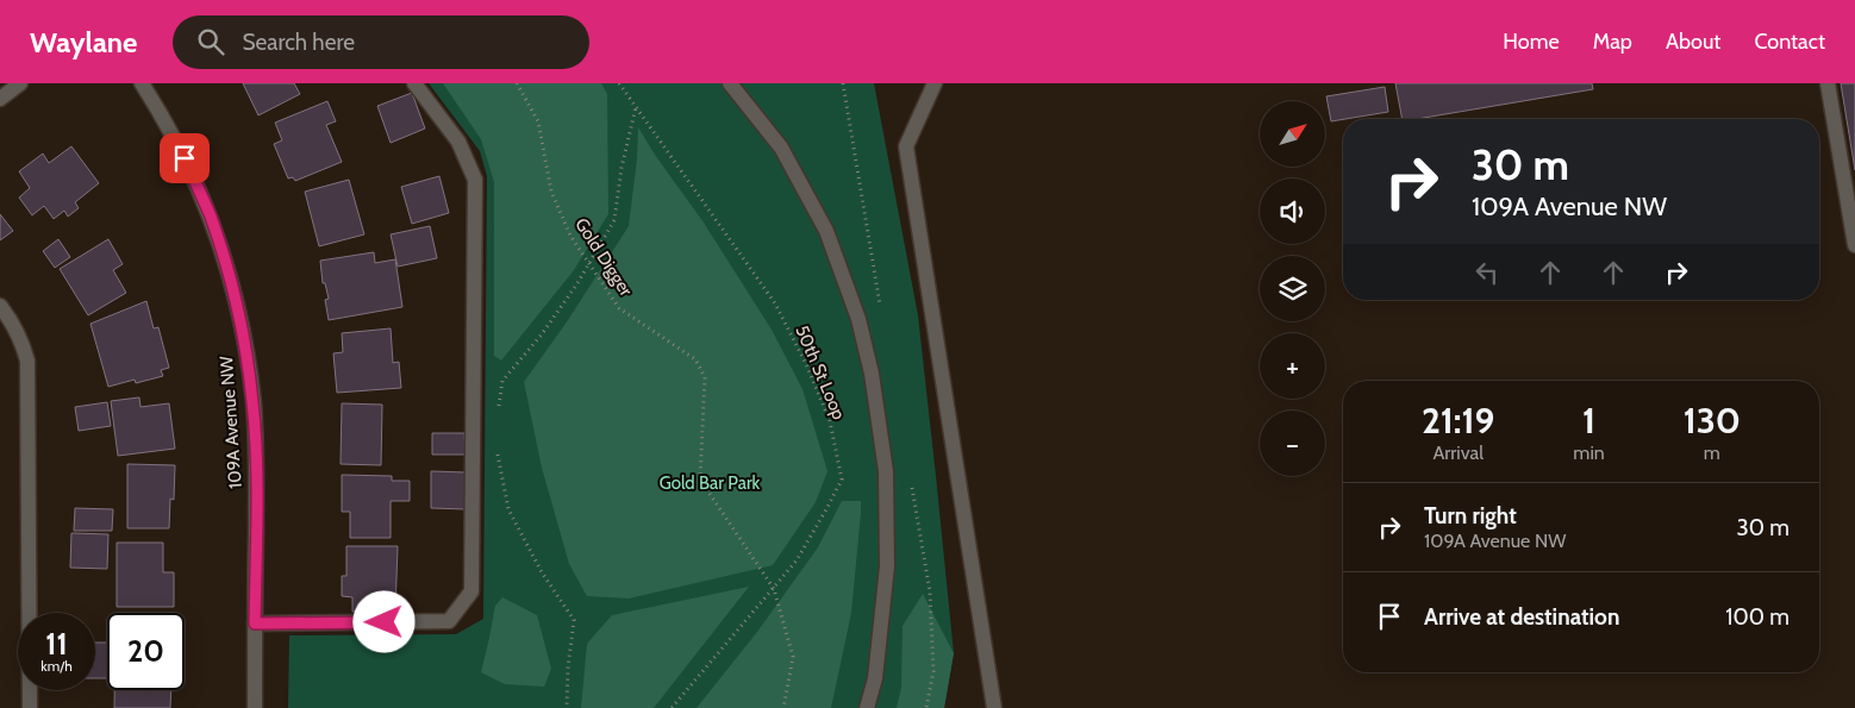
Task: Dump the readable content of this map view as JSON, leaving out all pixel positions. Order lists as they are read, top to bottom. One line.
{"streets":{"street":["109A Avenue NW"],"path":["Gold Digger","50th St Loop"]},"crossings":[["Gold Digger","50th St Loop"]],"parks":["Gold Bar Park"],"north":"top right","page":{"header":"Waylane","search":"Search here","nav":["Home","Map","About","Contact"],"map_buttons":["+","−"],"turn":["30 m","109A Avenue NW"],"eta":["21:19","Arrival","1","min","130","m"],"list":[{"name":"Turn right","note":"109A Avenue NW","value":"30 m"},{"name":"Arrive at destination","value":"100 m"}],"speed":"11 km/h","limit":"20"}}
